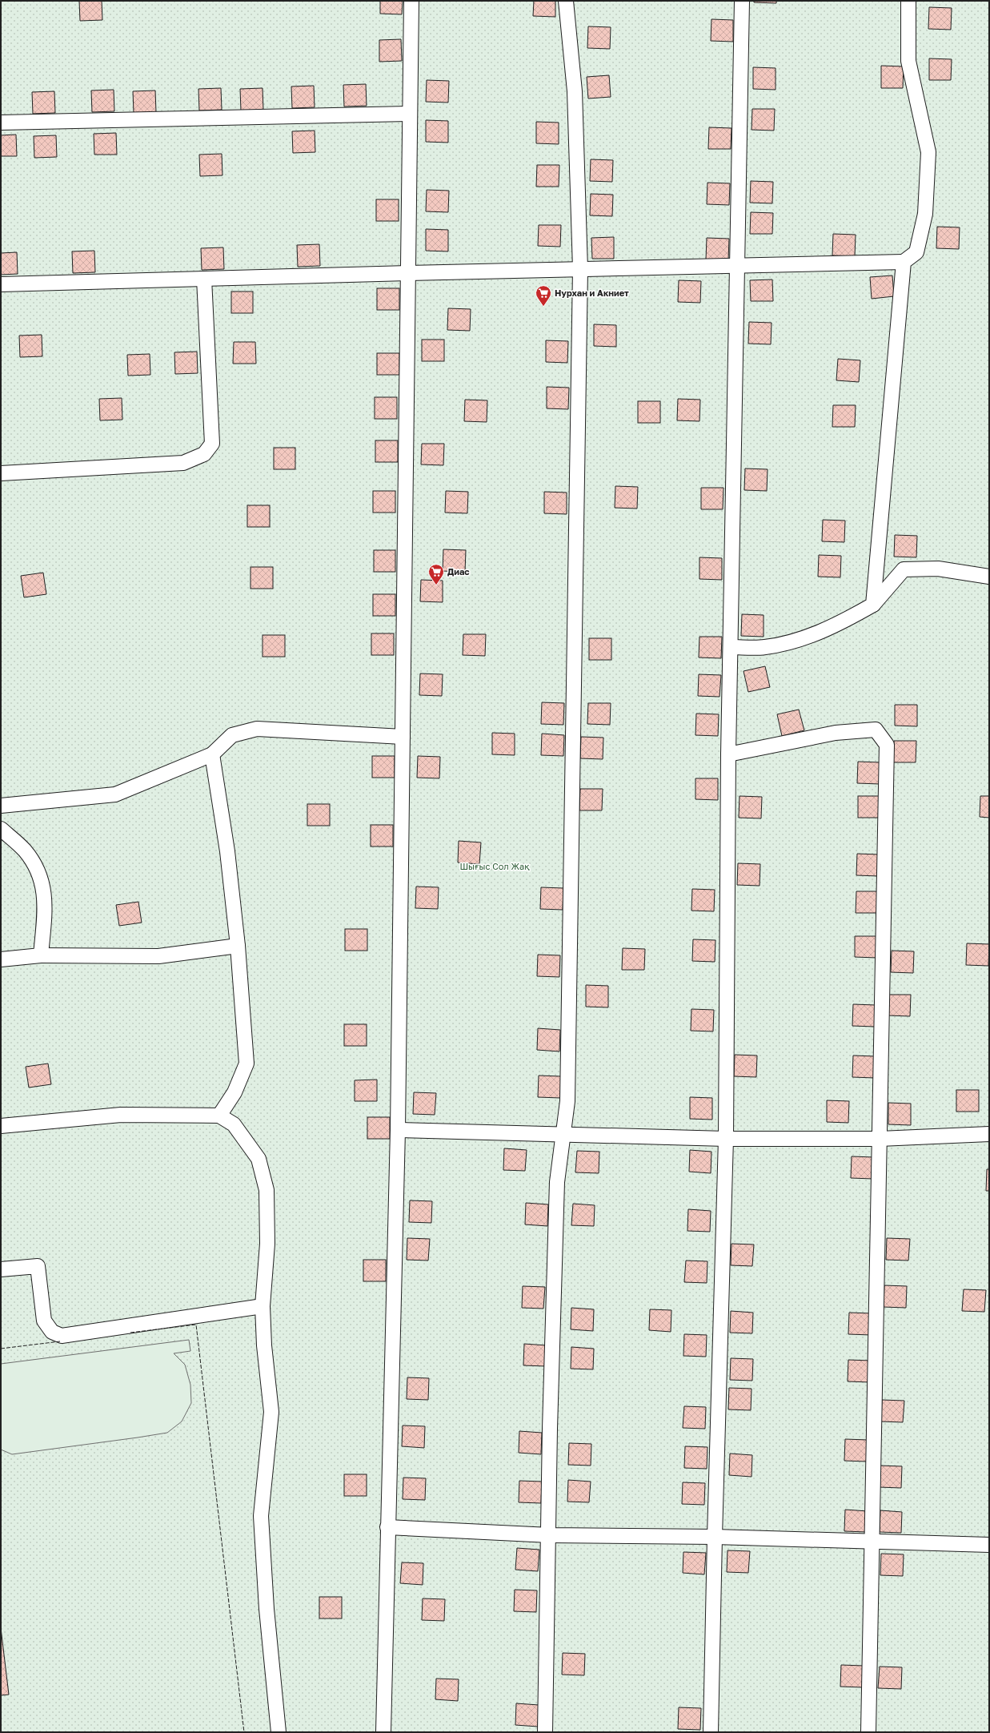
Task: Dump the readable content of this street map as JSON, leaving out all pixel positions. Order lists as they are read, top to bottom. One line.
{"parks":["Шығыс Сол Жақ"],"places":{"supermarket":["Нурхан и Акниет","Диас"]}}
